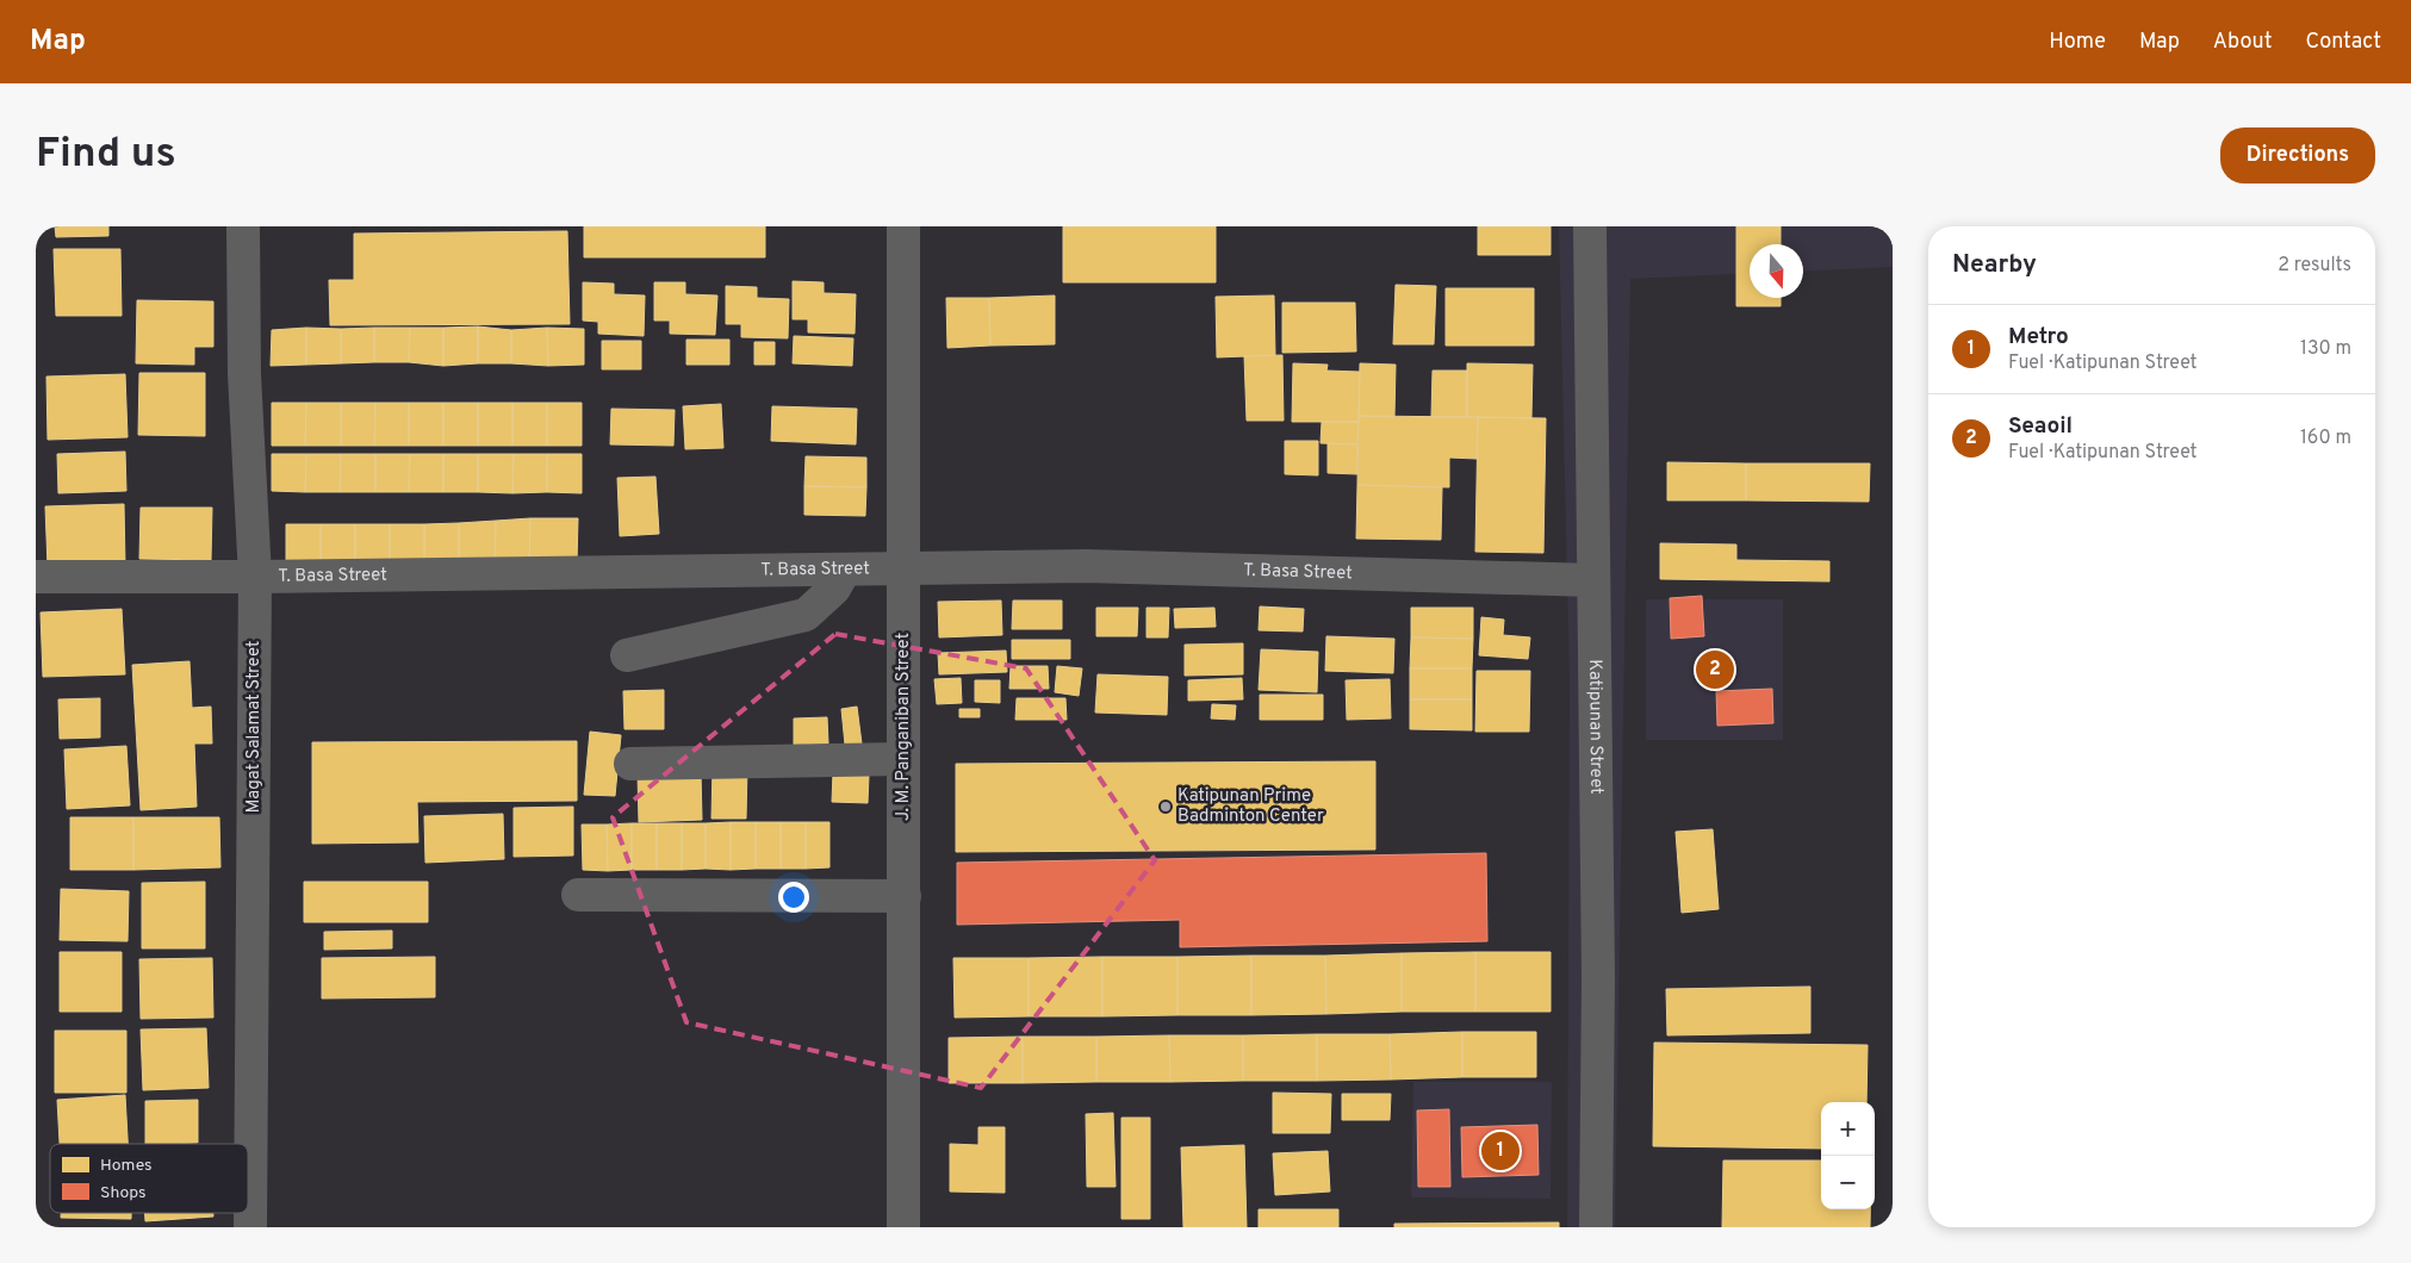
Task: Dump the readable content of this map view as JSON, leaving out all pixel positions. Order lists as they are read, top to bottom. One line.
{"streets":{"street":["T. Basa Street","Magat Salamat Street","J. M. Panganiban Street","Katipunan Street"]},"crossings":[["T. Basa Street","Magat Salamat Street"],["T. Basa Street","J. M. Panganiban Street"],["T. Basa Street","Katipunan Street"]],"places":["Katipunan Prime Badminton Center"],"legend":["Homes","Shops"],"north":"bottom","page":{"header":"Map","nav":["Home","Map","About","Contact"],"buttons":"Directions","title":"Find us","heading":["Nearby","2 results"],"list":[{"mark":"1","name":"Metro","note":"Fuel · Katipunan Street","value":"130 m"},{"mark":"2","name":"Seaoil","note":"Fuel · Katipunan Street","value":"160 m"}],"pins":["2","1"],"map_buttons":["+","−"]}}
